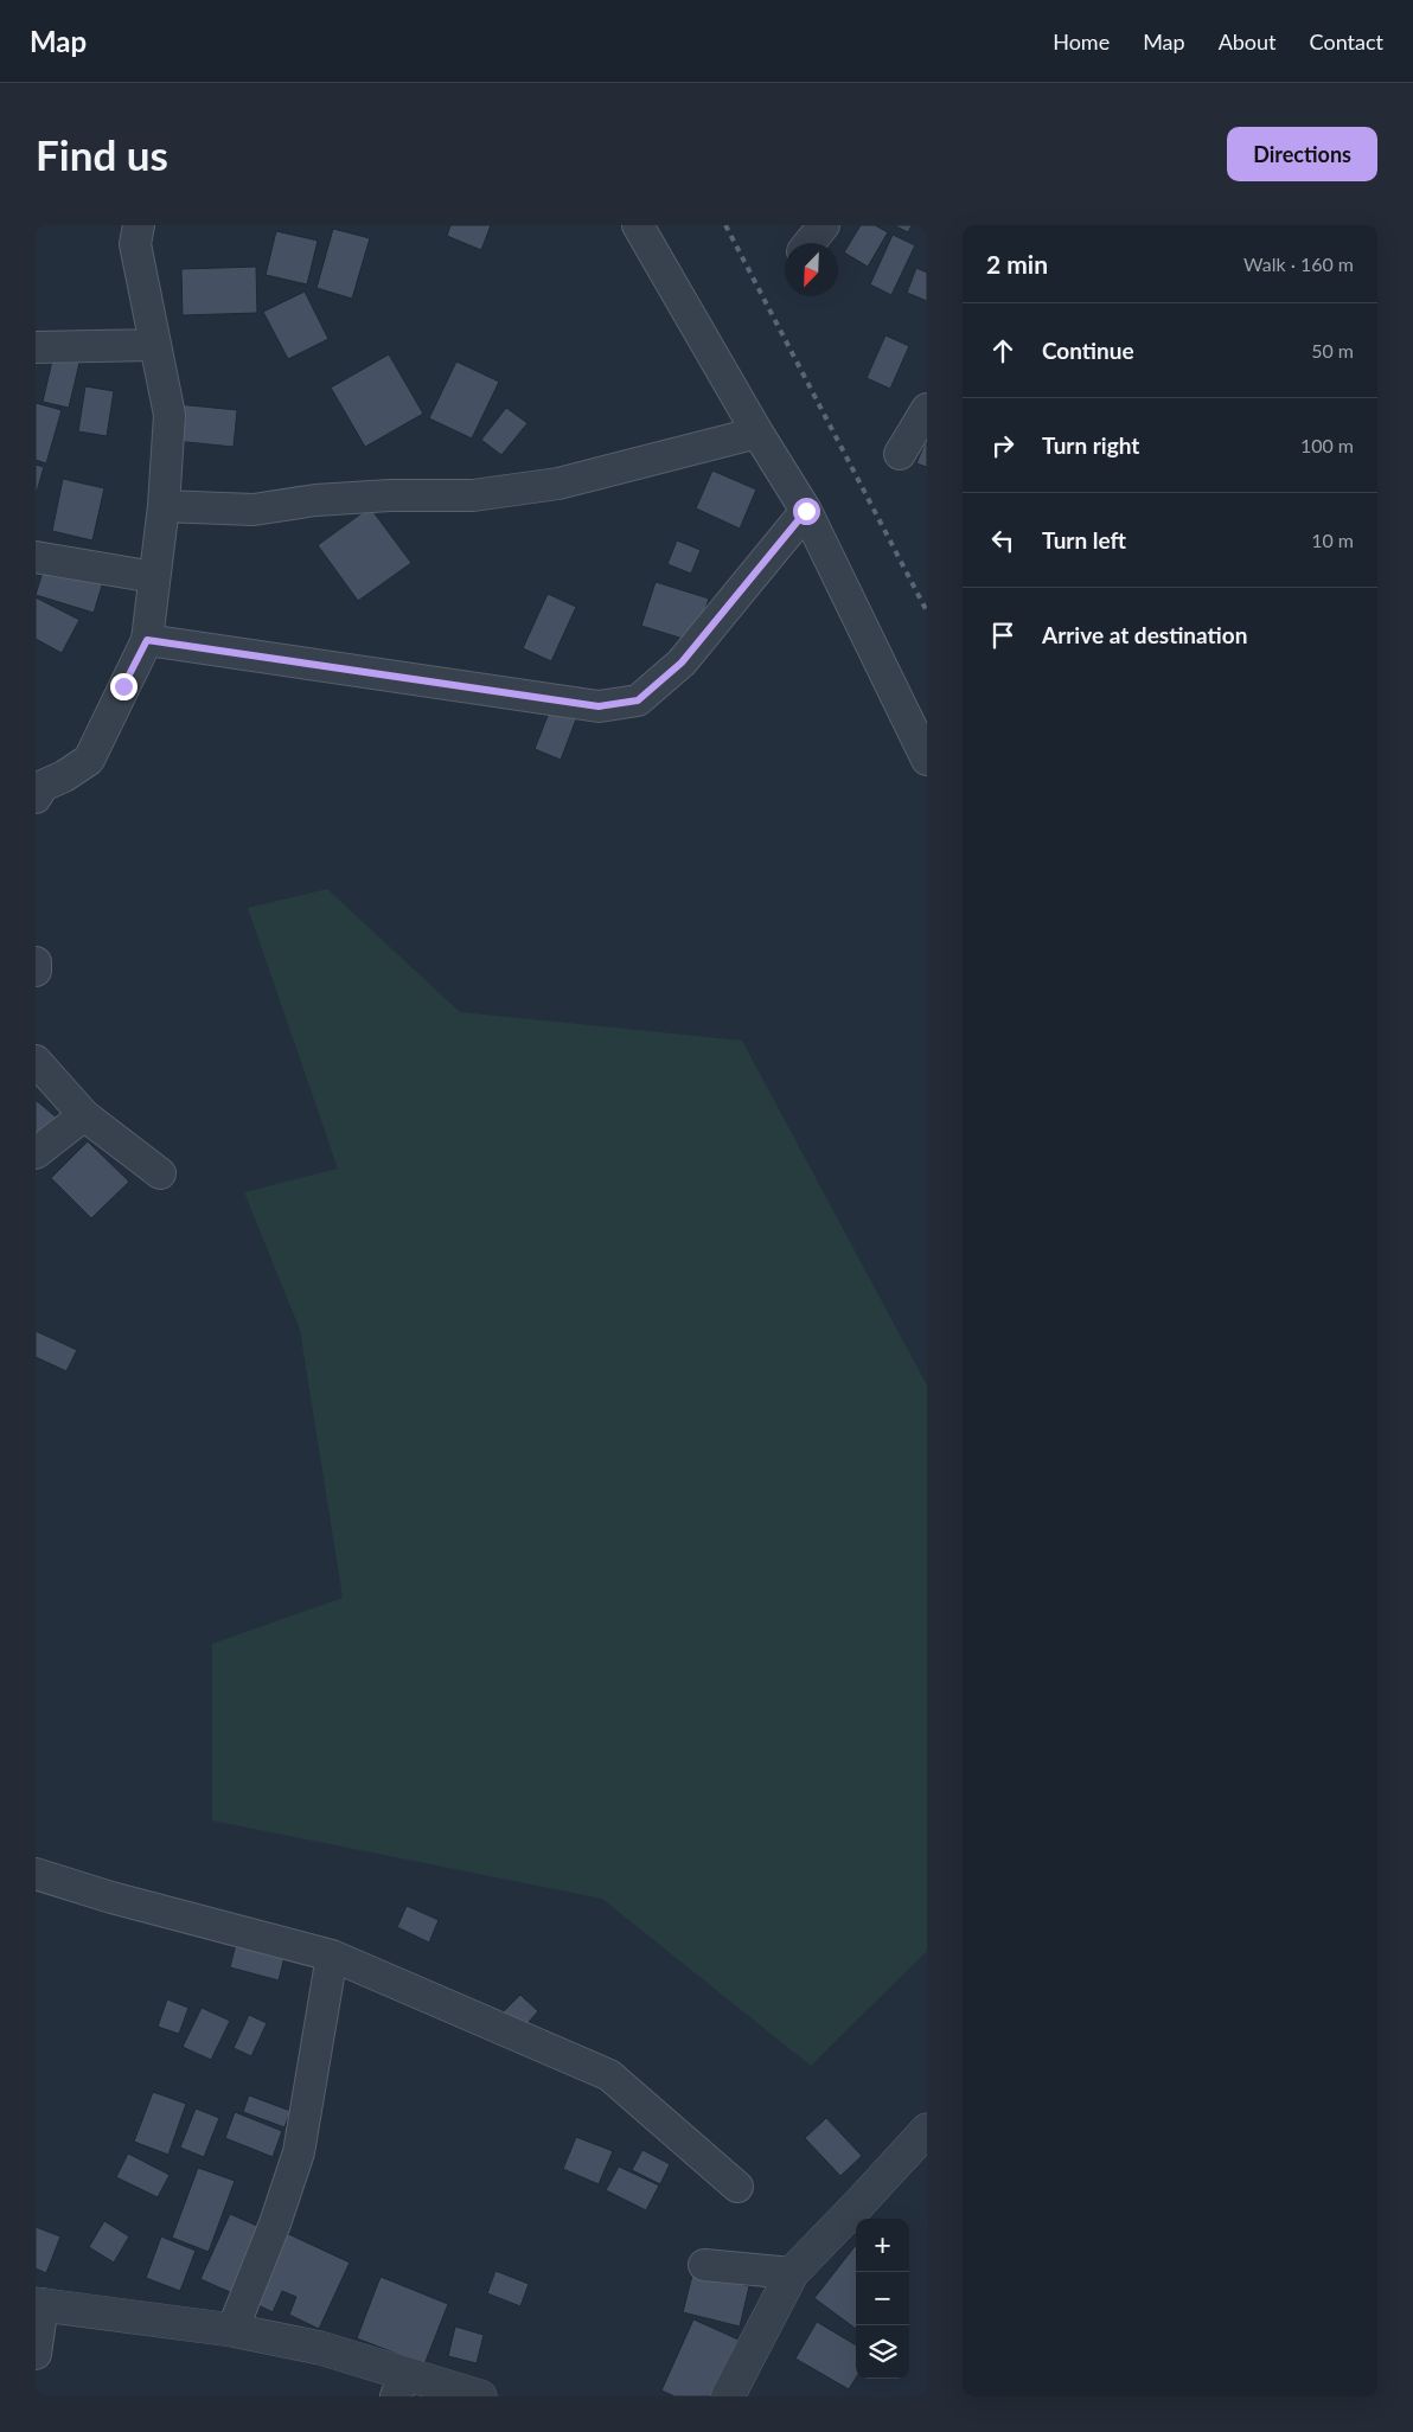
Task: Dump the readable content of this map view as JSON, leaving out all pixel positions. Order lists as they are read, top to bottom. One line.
{"north":"bottom left","page":{"header":"Map","nav":["Home","Map","About","Contact"],"buttons":"Directions","title":"Find us","heading":["2 min","Walk · 160 m"],"list":[["Continue","50 m"],["Turn right","100 m"],["Turn left","10 m"],"Arrive at destination"],"map_buttons":["+","−"]}}
